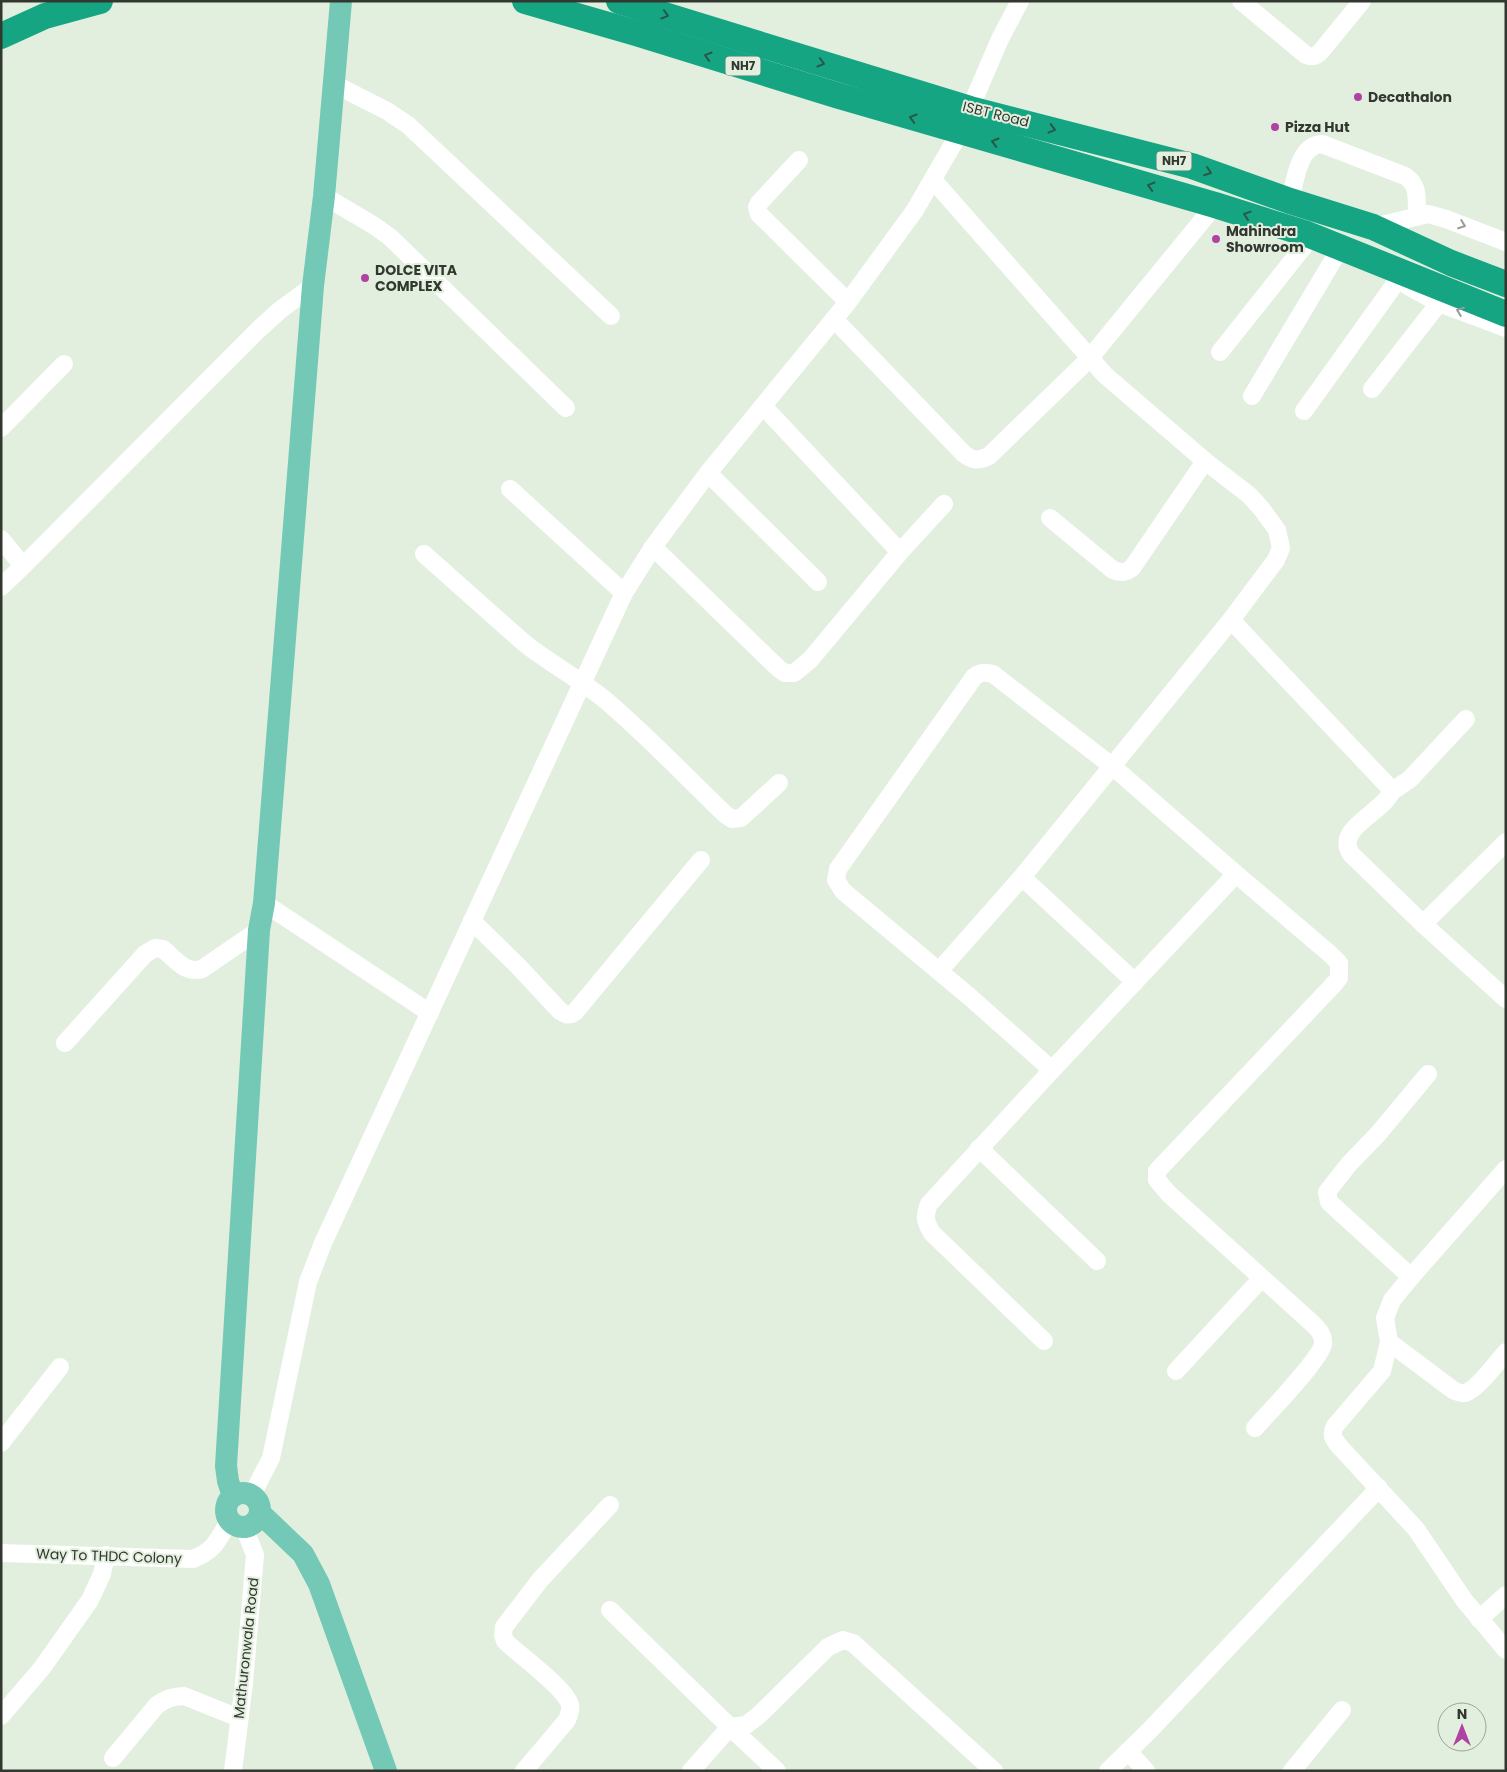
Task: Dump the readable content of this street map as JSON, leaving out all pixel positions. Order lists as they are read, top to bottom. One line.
{"streets":{"highway":["NH7","ISBT Road"],"street":["Way To THDC Colony","Mathuronwala Road"]},"crossings":[["NH7","ISBT Road"],["NH7","Way To THDC Colony"],["ISBT Road","Way To THDC Colony"],["Way To THDC Colony","Mathuronwala Road"]],"places":["Decathalon","Pizza Hut","Mahindra Showroom","DOLCE VITA COMPLEX"],"north":"top"}
